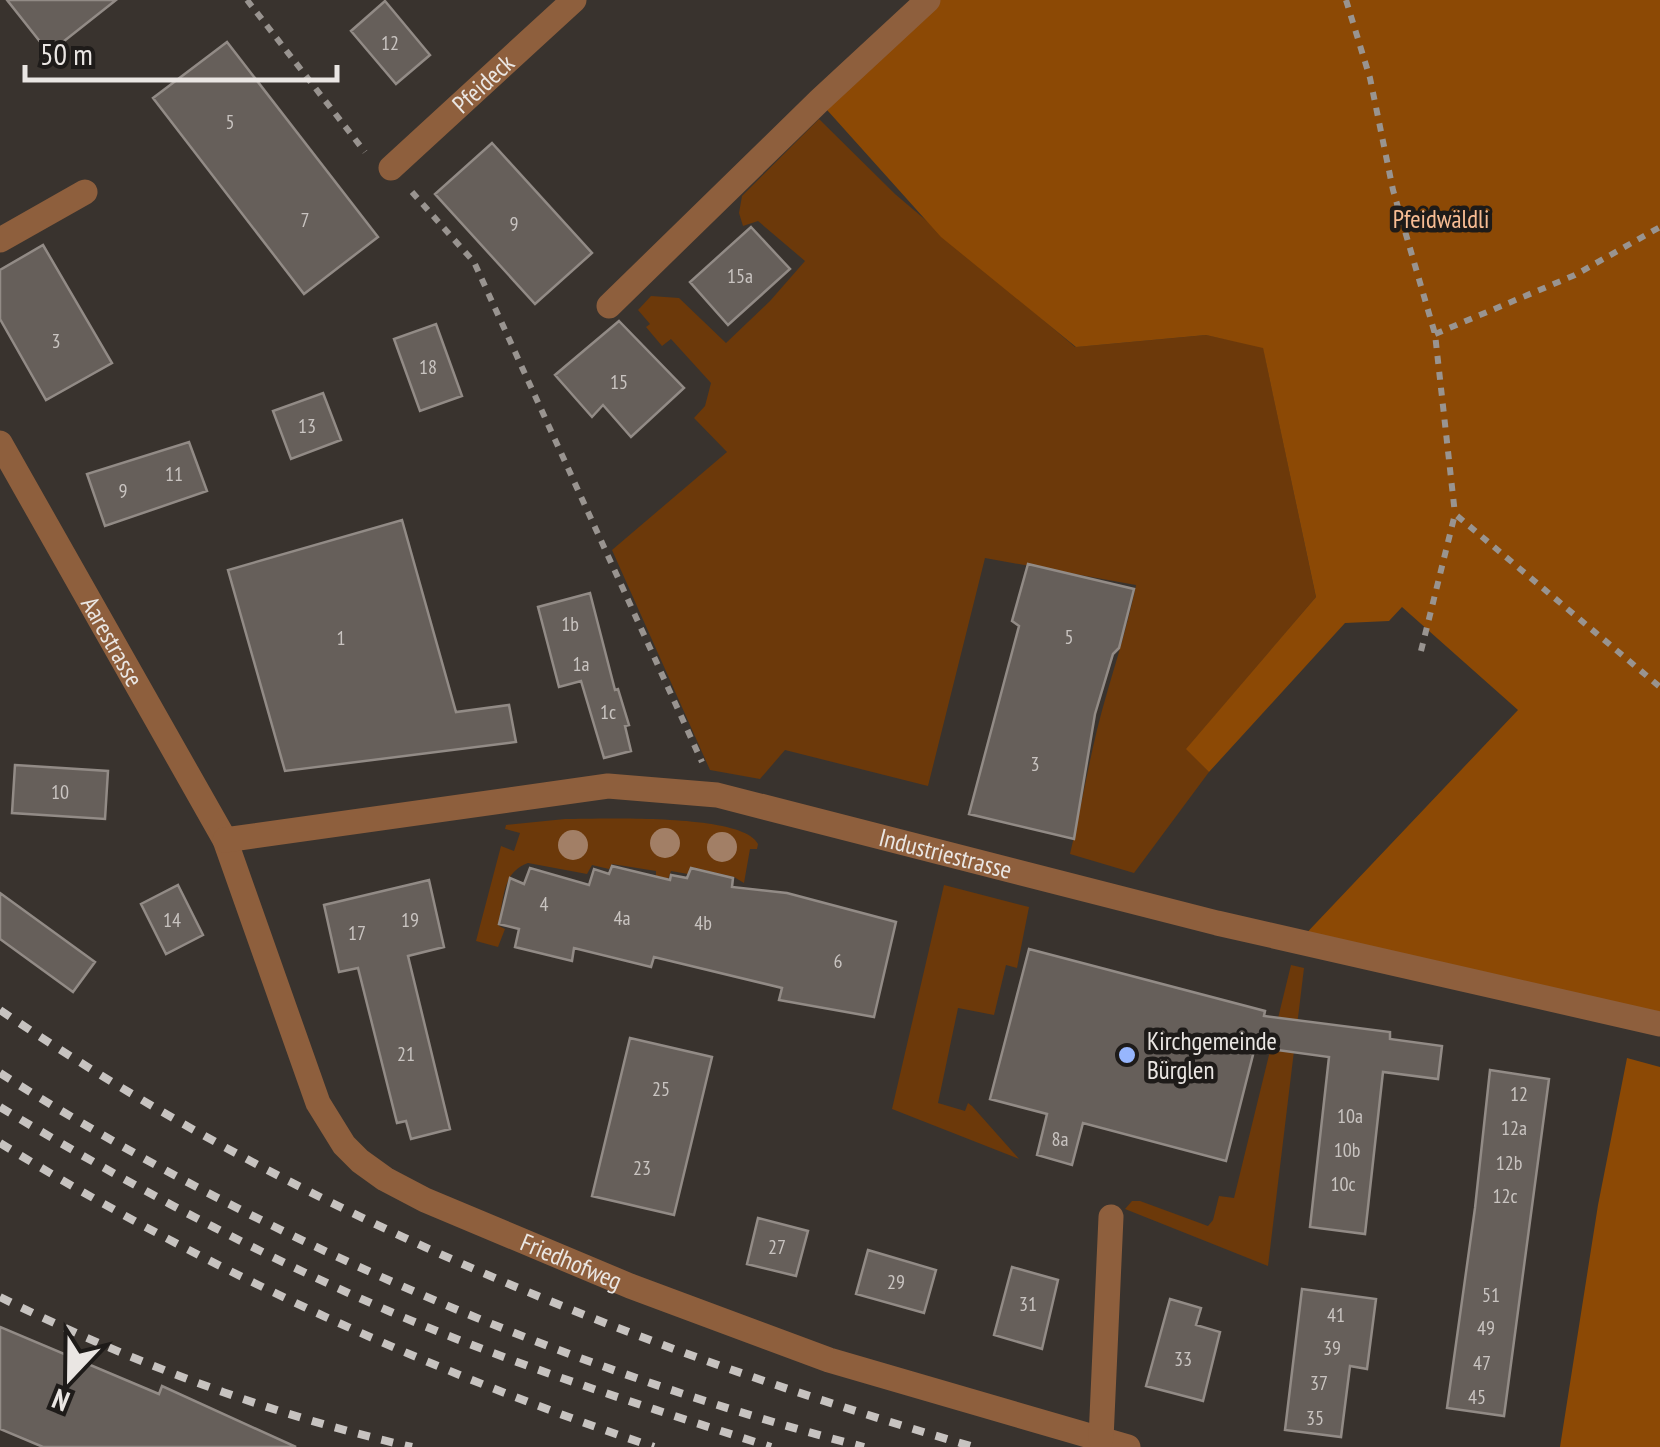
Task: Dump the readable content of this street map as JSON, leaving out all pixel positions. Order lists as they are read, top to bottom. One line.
{"streets":{"street":["Pfeideck","Aarestrasse","Industriestrasse","Friedhofweg"]},"crossings":[["Aarestrasse","Industriestrasse"],["Aarestrasse","Friedhofweg"],["Industriestrasse","Friedhofweg"]],"parks":["Pfeidwäldli"],"places":["Kirchgemeinde Bürglen"],"house_numbers":["12","5","7","9","15a","3","18","15","13","11","9","1b","5","1","1a","1c","3","10","4","4a","14","19","4b","17","6","21","25","12","10a","12a","8a","10b","12b","23","10c","12c","27","29","51","31","41","49","39","33","47","37","45","35"],"scale_bar":"50 m","north":"bottom"}
